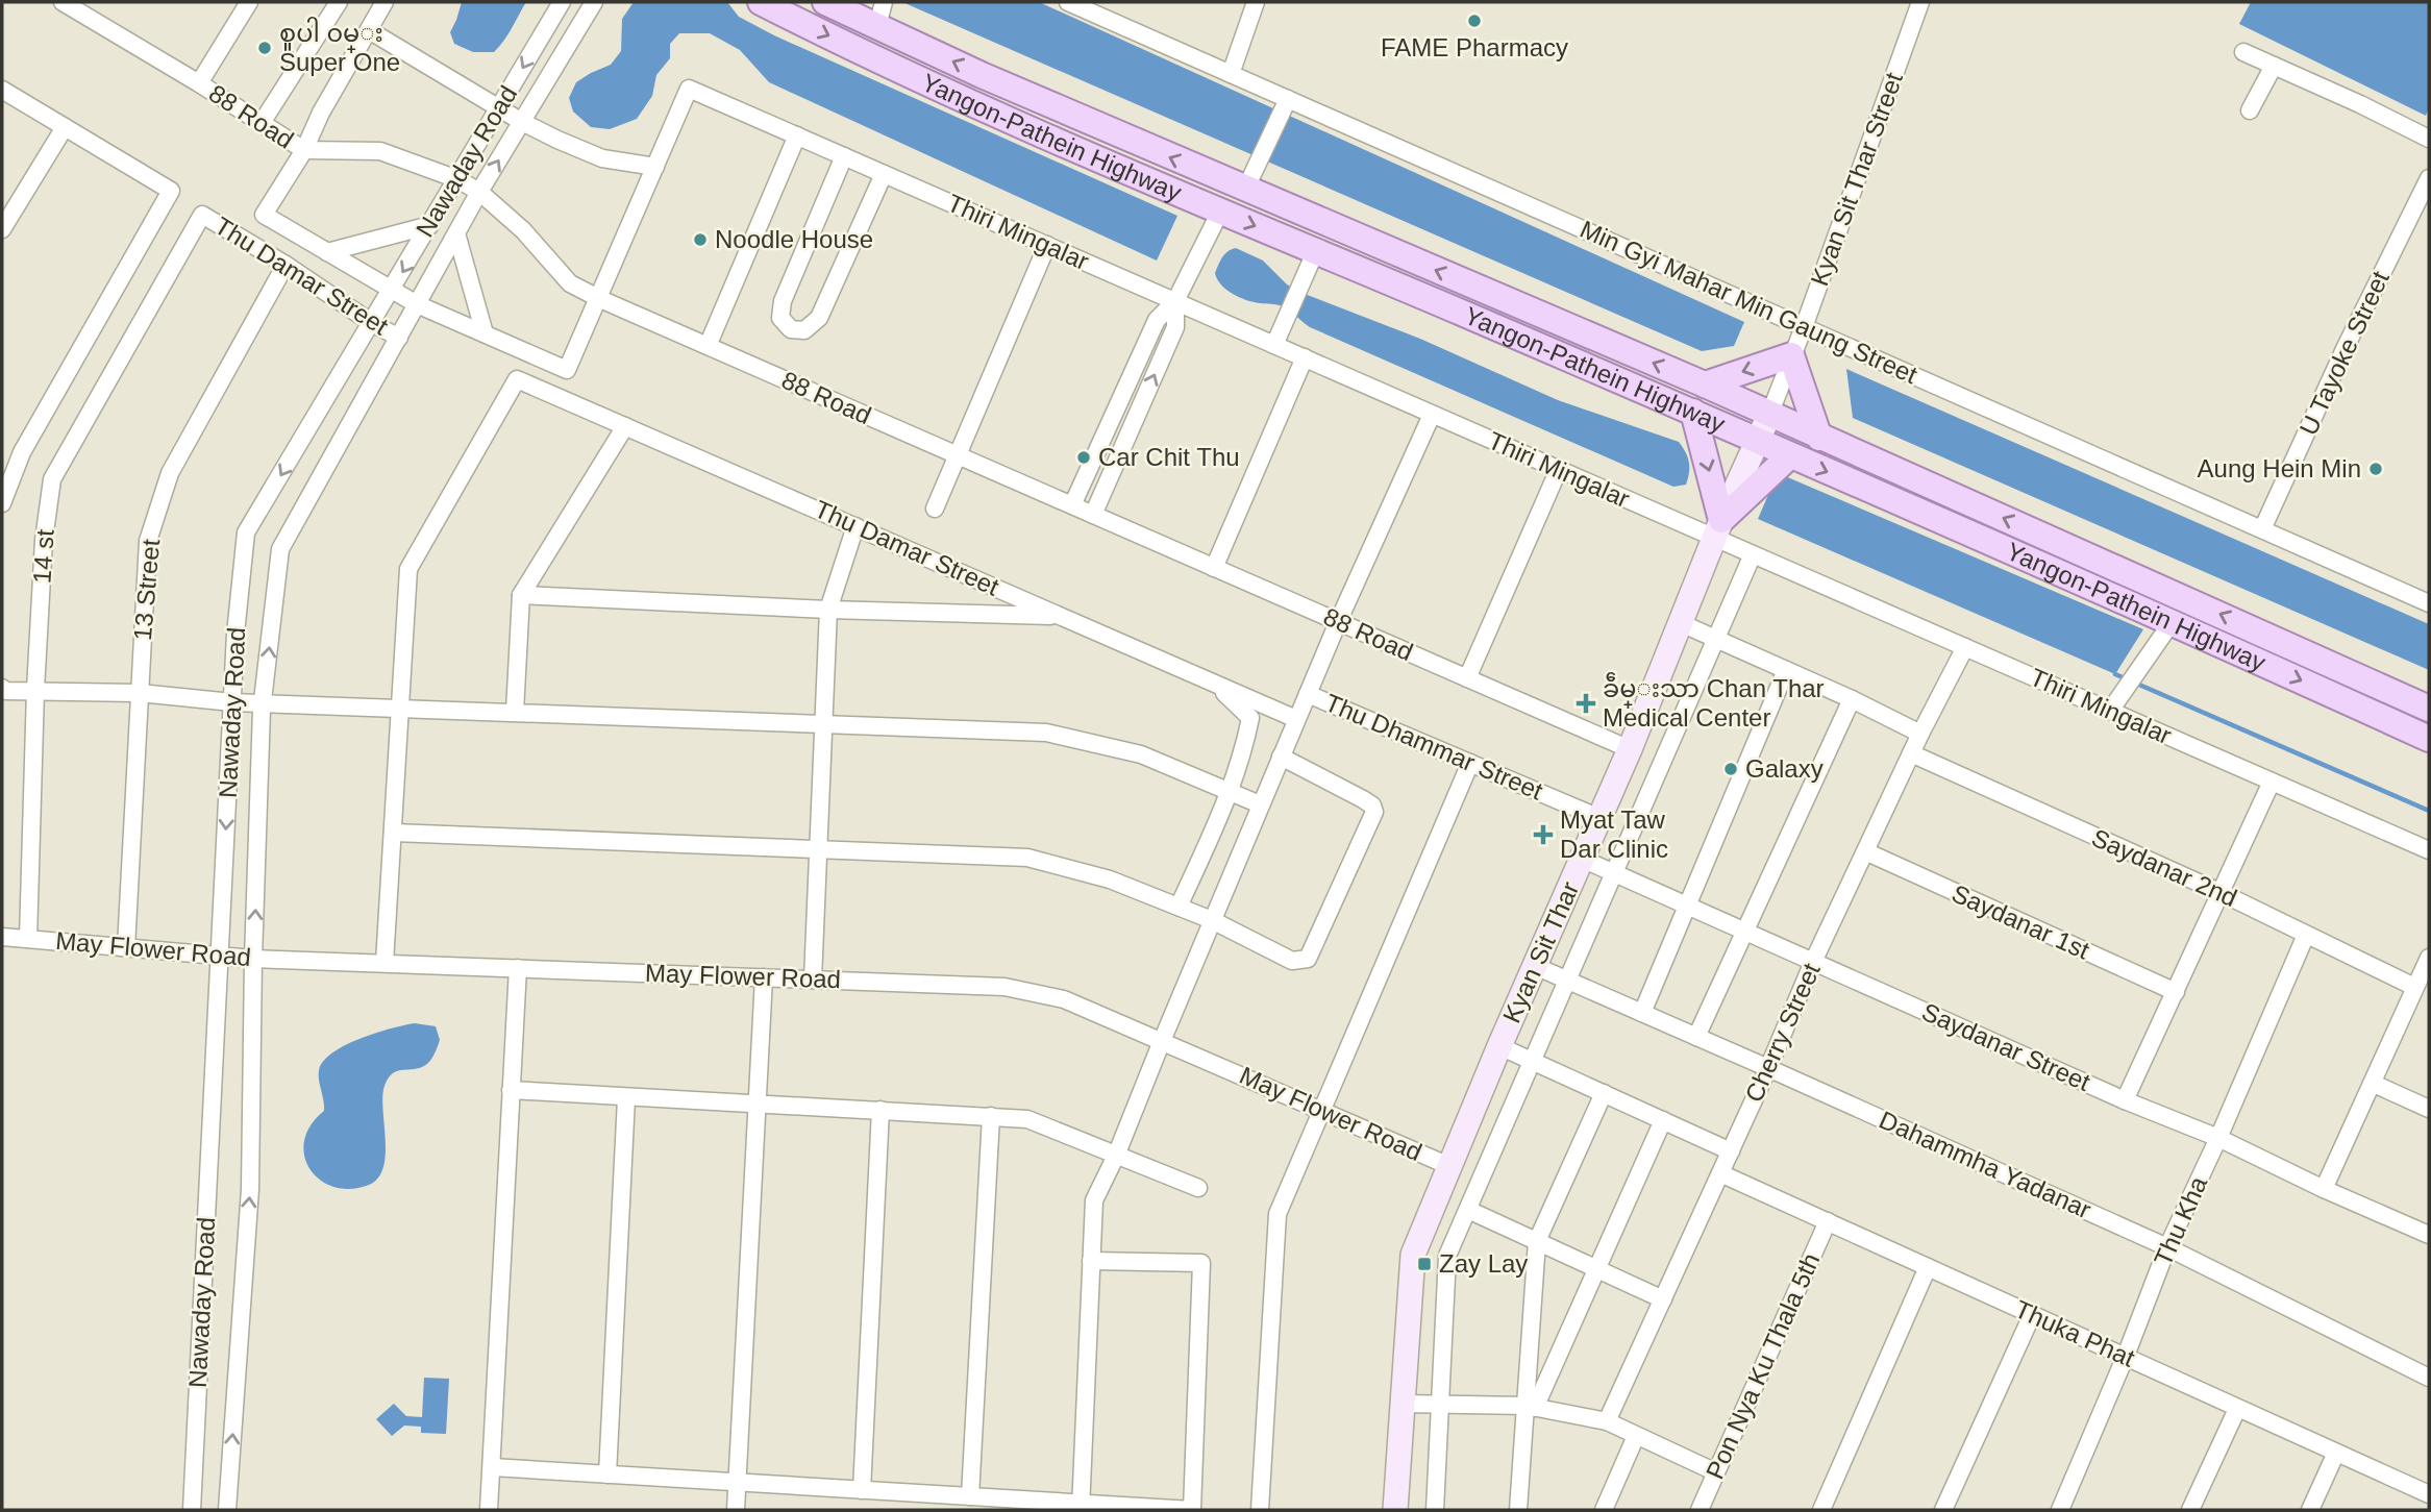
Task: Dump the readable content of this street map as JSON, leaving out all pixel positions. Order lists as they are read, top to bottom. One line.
{"streets":{"main road":["Yangon-Pathein Highway","Kyan Sit Thar"],"street":["88 Road","Nawaday Road","Kyan Sit Thar Street","Thiri Mingalar","Thu Damar Street","Min Gyi Mahar Min Gaung Street","U Tayoke Street","14 st","13 Street","Thu Dhammar Street","Saydanar 2nd","Saydanar 1st","May Flower Road","Cherry Street","Saydanar Street","Dahammha Yadanar","Thu Kha","Thuka Phat","Pon Nya Ku Thala 5th"]},"crossings":[["88 Road","Nawaday Road"],["88 Road","Kyan Sit Thar"],["Yangon-Pathein Highway","Kyan Sit Thar Street"],["Yangon-Pathein Highway","Kyan Sit Thar"],["Nawaday Road","Thu Damar Street"],["Nawaday Road","May Flower Road"],["Kyan Sit Thar Street","Min Gyi Mahar Min Gaung Street"],["Kyan Sit Thar Street","Kyan Sit Thar"],["Thiri Mingalar","Kyan Sit Thar"],["Thiri Mingalar","Cherry Street"],["Thu Damar Street","14 st"],["Thu Damar Street","13 Street"],["Min Gyi Mahar Min Gaung Street","U Tayoke Street"],["14 st","May Flower Road"],["13 Street","May Flower Road"],["Thu Dhammar Street","Kyan Sit Thar"],["Saydanar 2nd","Cherry Street"],["Saydanar 2nd","Thu Kha"],["Saydanar 1st","Cherry Street"],["May Flower Road","Kyan Sit Thar"],["Kyan Sit Thar","Saydanar Street"],["Kyan Sit Thar","Dahammha Yadanar"],["Cherry Street","Saydanar Street"],["Cherry Street","Dahammha Yadanar"],["Cherry Street","Thuka Phat"],["Saydanar Street","Thu Kha"],["Dahammha Yadanar","Thu Kha"],["Thu Kha","Thuka Phat"],["Thuka Phat","Pon Nya Ku Thala 5th"]],"places":{"other":["FAME Pharmacy","စူပါ ၀မ္း Super One","Noodle House","Car Chit Thu","Aung Hein Min","Galaxy"],"health":["ခဵမ္းသာ Chan Thar Medical Center","Myat Taw Dar Clinic"],"transit":["Zay Lay"]}}
